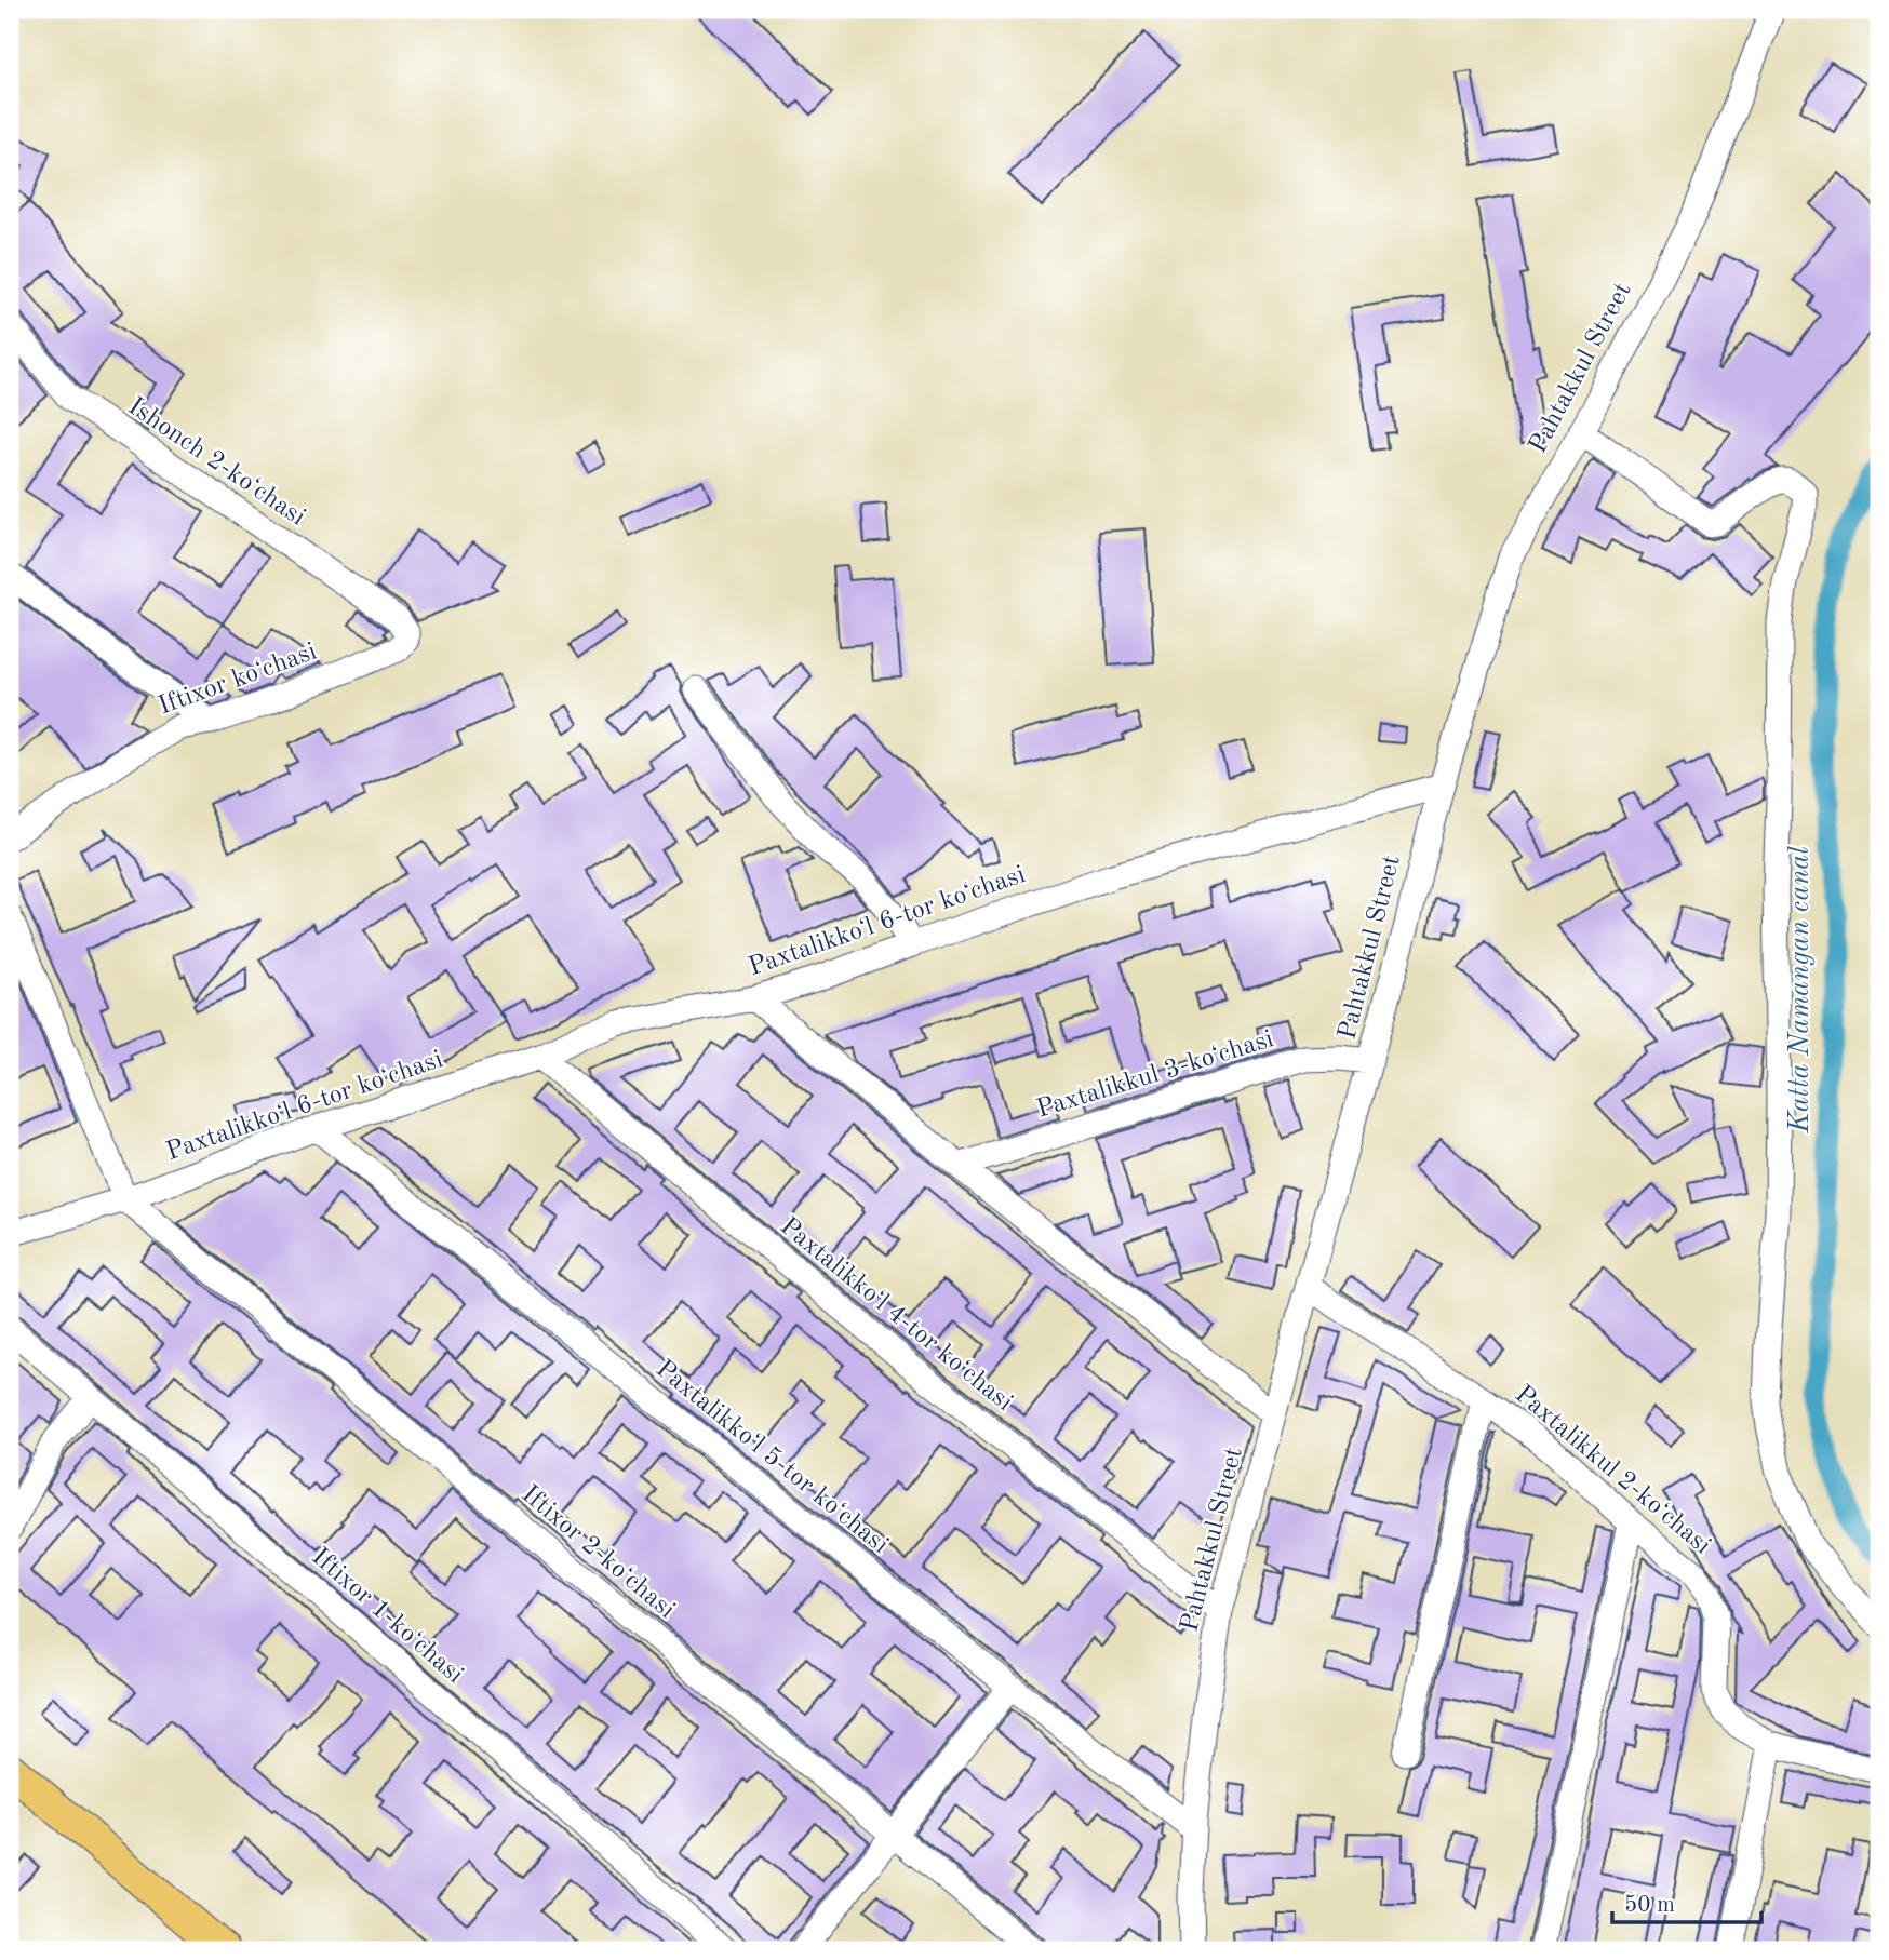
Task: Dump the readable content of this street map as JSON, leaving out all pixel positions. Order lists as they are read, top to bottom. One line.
{"streets":{"street":["Pahtakkul Street","Ishonch 2-koʻchasi","Iftixor koʻchasi","Paxtalikkoʻl 6-tor koʻchasi","Paxtalikkul 3-koʻchasi","Paxtalikkoʻl 4-tor koʻchasi","Paxtalikkoʻl 5-tor koʻchasi","Paxtalikkul 2-koʻchasi","Iftixor 2-koʻchasi","Iftixor 1-koʻchasi"]},"crossings":[["Pahtakkul Street","Paxtalikkoʻl 6-tor koʻchasi"],["Pahtakkul Street","Paxtalikkul 3-koʻchasi"],["Pahtakkul Street","Paxtalikkoʻl 4-tor koʻchasi"],["Pahtakkul Street","Paxtalikkoʻl 5-tor koʻchasi"],["Pahtakkul Street","Paxtalikkul 2-koʻchasi"],["Ishonch 2-koʻchasi","Iftixor koʻchasi"],["Paxtalikkoʻl 6-tor koʻchasi","Paxtalikkoʻl 4-tor koʻchasi"],["Paxtalikkoʻl 6-tor koʻchasi","Paxtalikkoʻl 5-tor koʻchasi"],["Paxtalikkoʻl 6-tor koʻchasi","Iftixor 2-koʻchasi"]],"water":["Katta Namangan canal"],"scale_bar":"50 m"}
